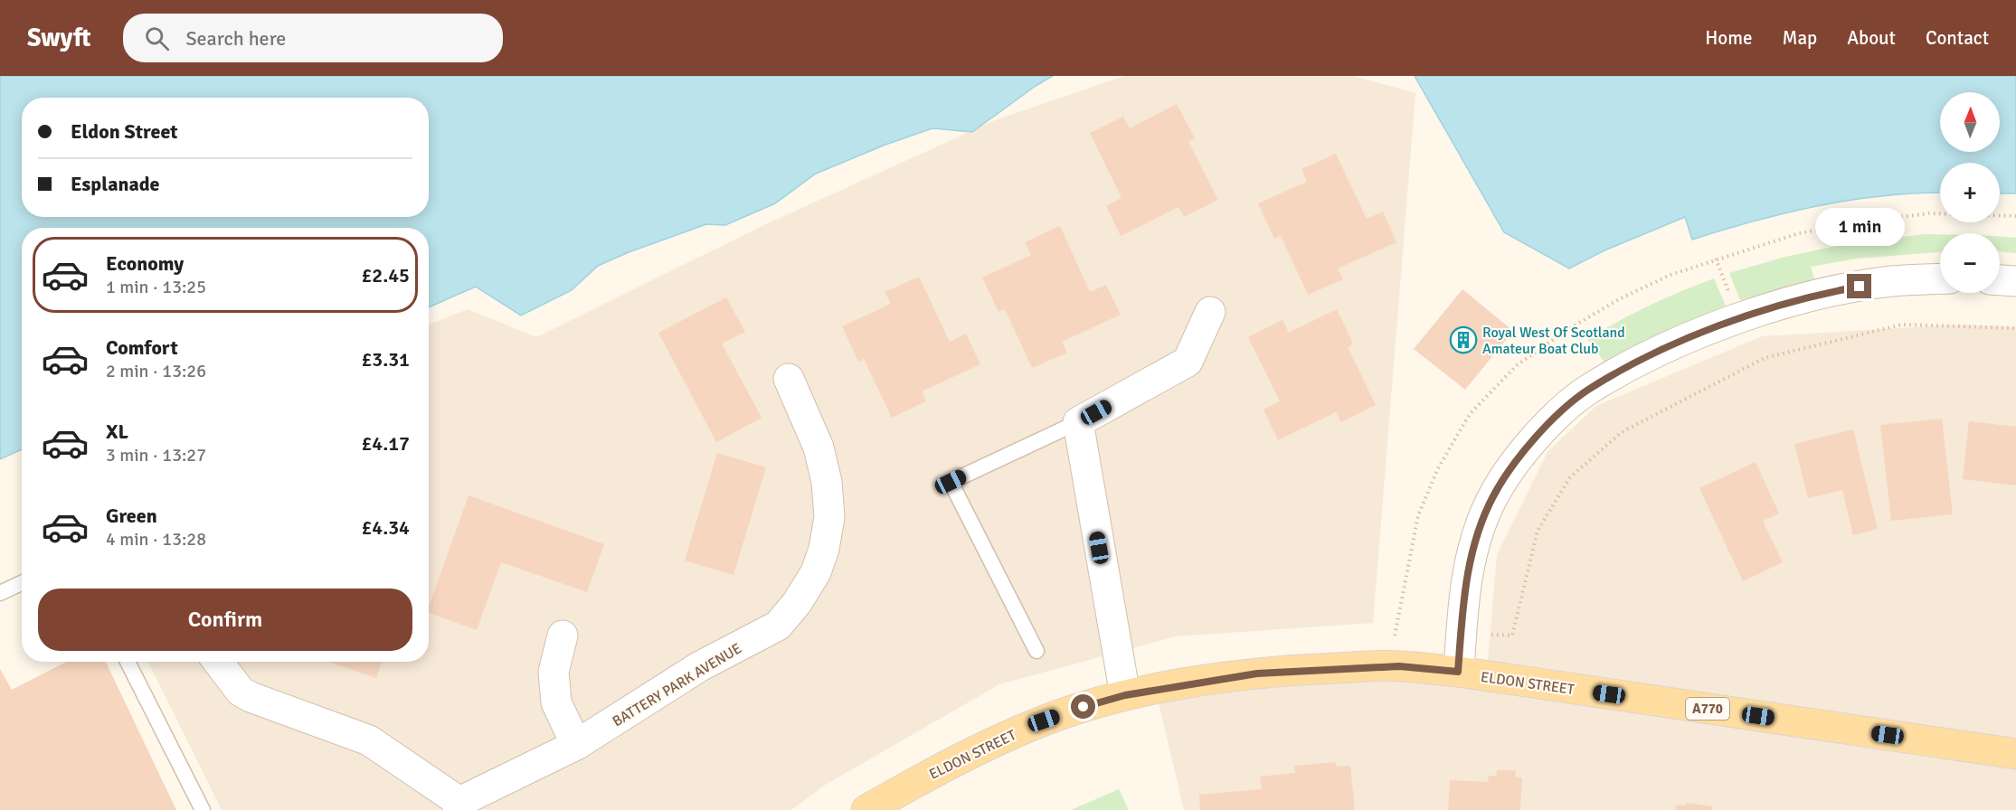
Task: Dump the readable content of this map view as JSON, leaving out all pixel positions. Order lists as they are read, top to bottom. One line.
{"streets":{"main road":["ELDON STREET","A770"],"street":["BATTERY PARK AVENUE"]},"places":{"building":["Royal West Of Scotland Amateur Boat Club"]},"north":"top","page":{"header":"Swyft","search":"Search here","nav":["Home","Map","About","Contact"],"map_buttons":["+","−"],"banner":["Eldon Street","Esplanade"],"bubble":"1 min","list":[{"name":"Economy","note":"1 min · 13:25","value":"£2.45"},{"name":"Comfort","note":"2 min · 13:26","value":"£3.31"},{"name":"XL","note":"3 min · 13:27","value":"£4.17"},{"name":"Green","note":"4 min · 13:28","value":"£4.34"}],"buttons":"Confirm"}}
